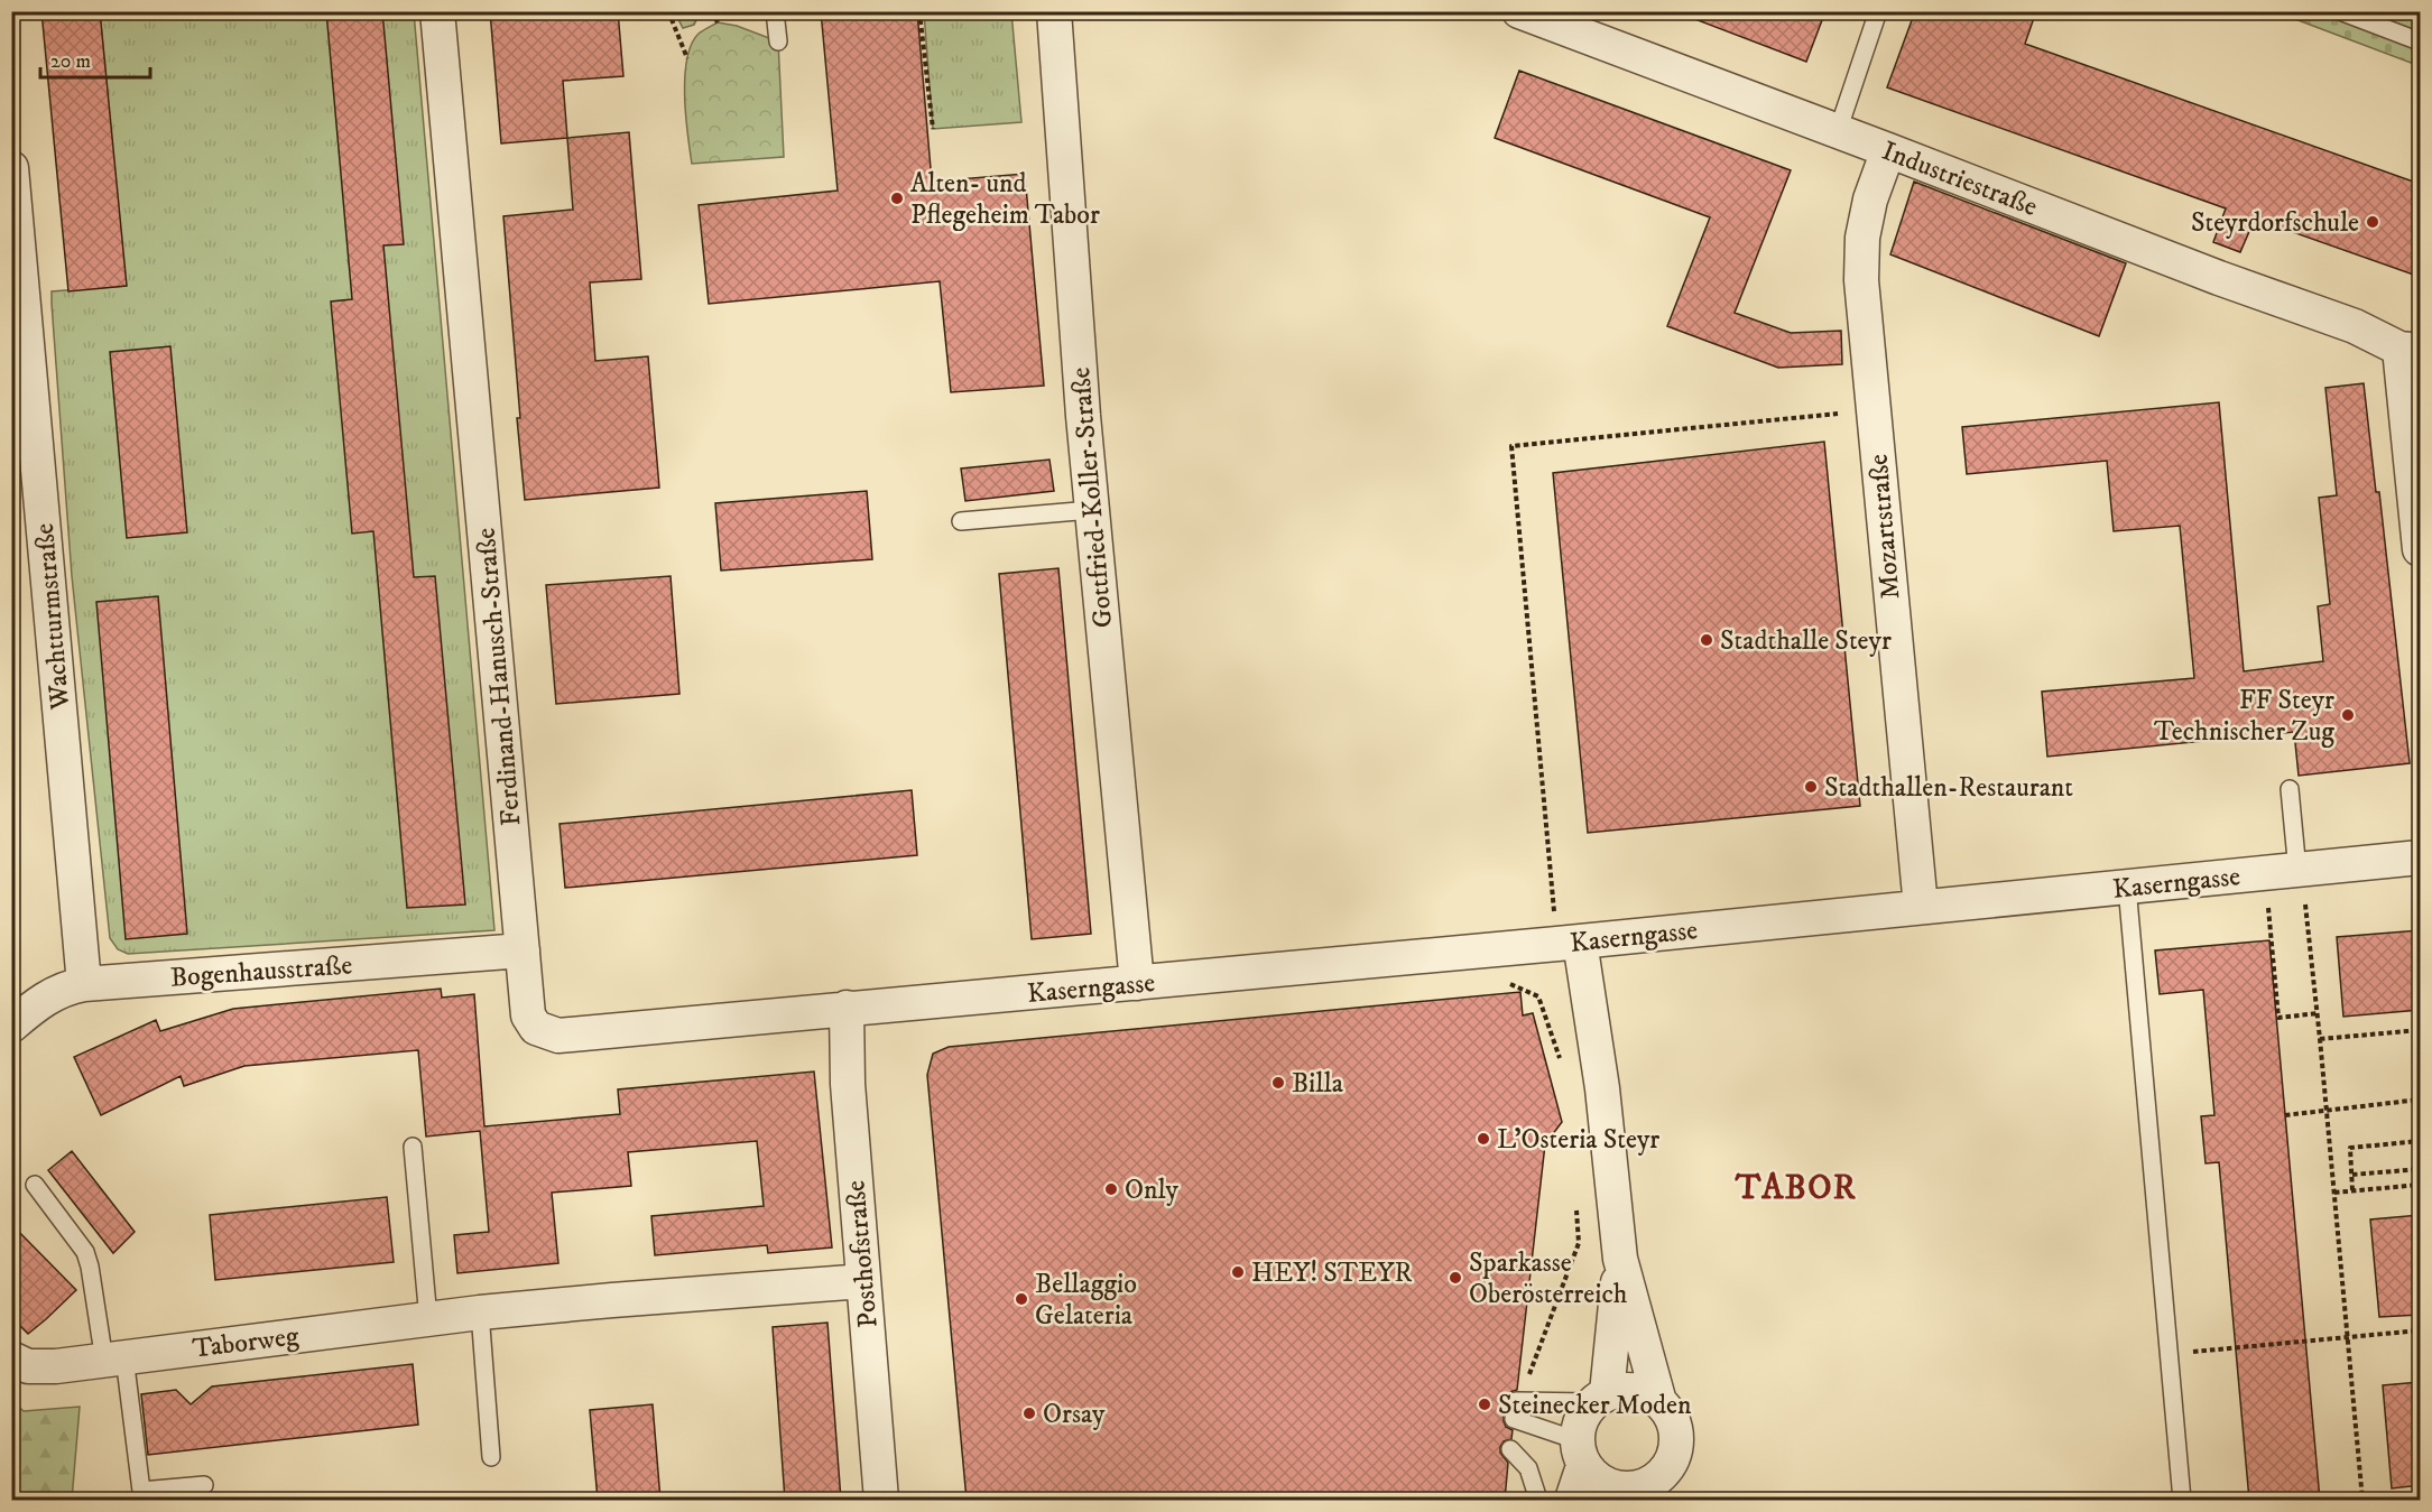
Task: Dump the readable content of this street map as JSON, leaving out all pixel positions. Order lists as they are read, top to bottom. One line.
{"streets":{"street":["Industriestraße","Gottfried-Koller-Straße","Mozartstraße","Wachtturmstraße","Ferdinand-Hanusch-Straße","Kaserngasse","Bogenhausstraße","Posthofstraße","Taborweg"]},"crossings":[["Industriestraße","Mozartstraße"],["Gottfried-Koller-Straße","Kaserngasse"],["Mozartstraße","Kaserngasse"],["Wachtturmstraße","Bogenhausstraße"],["Ferdinand-Hanusch-Straße","Kaserngasse"],["Ferdinand-Hanusch-Straße","Bogenhausstraße"],["Ferdinand-Hanusch-Straße","Posthofstraße"],["Kaserngasse","Posthofstraße"],["Posthofstraße","Taborweg"]],"districts":["TABOR"],"places":["Alten- und Pflegeheim Tabor","Steyrdorfschule","Stadthalle Steyr","FF Steyr Technischer Zug","Stadthallen-Restaurant","Billa","L'Osteria Steyr","Only","HEY! STEYR","Sparkasse Oberösterreich","Bellaggio Gelateria","Steinecker Moden","Orsay"],"scale_bar":"20 m"}
